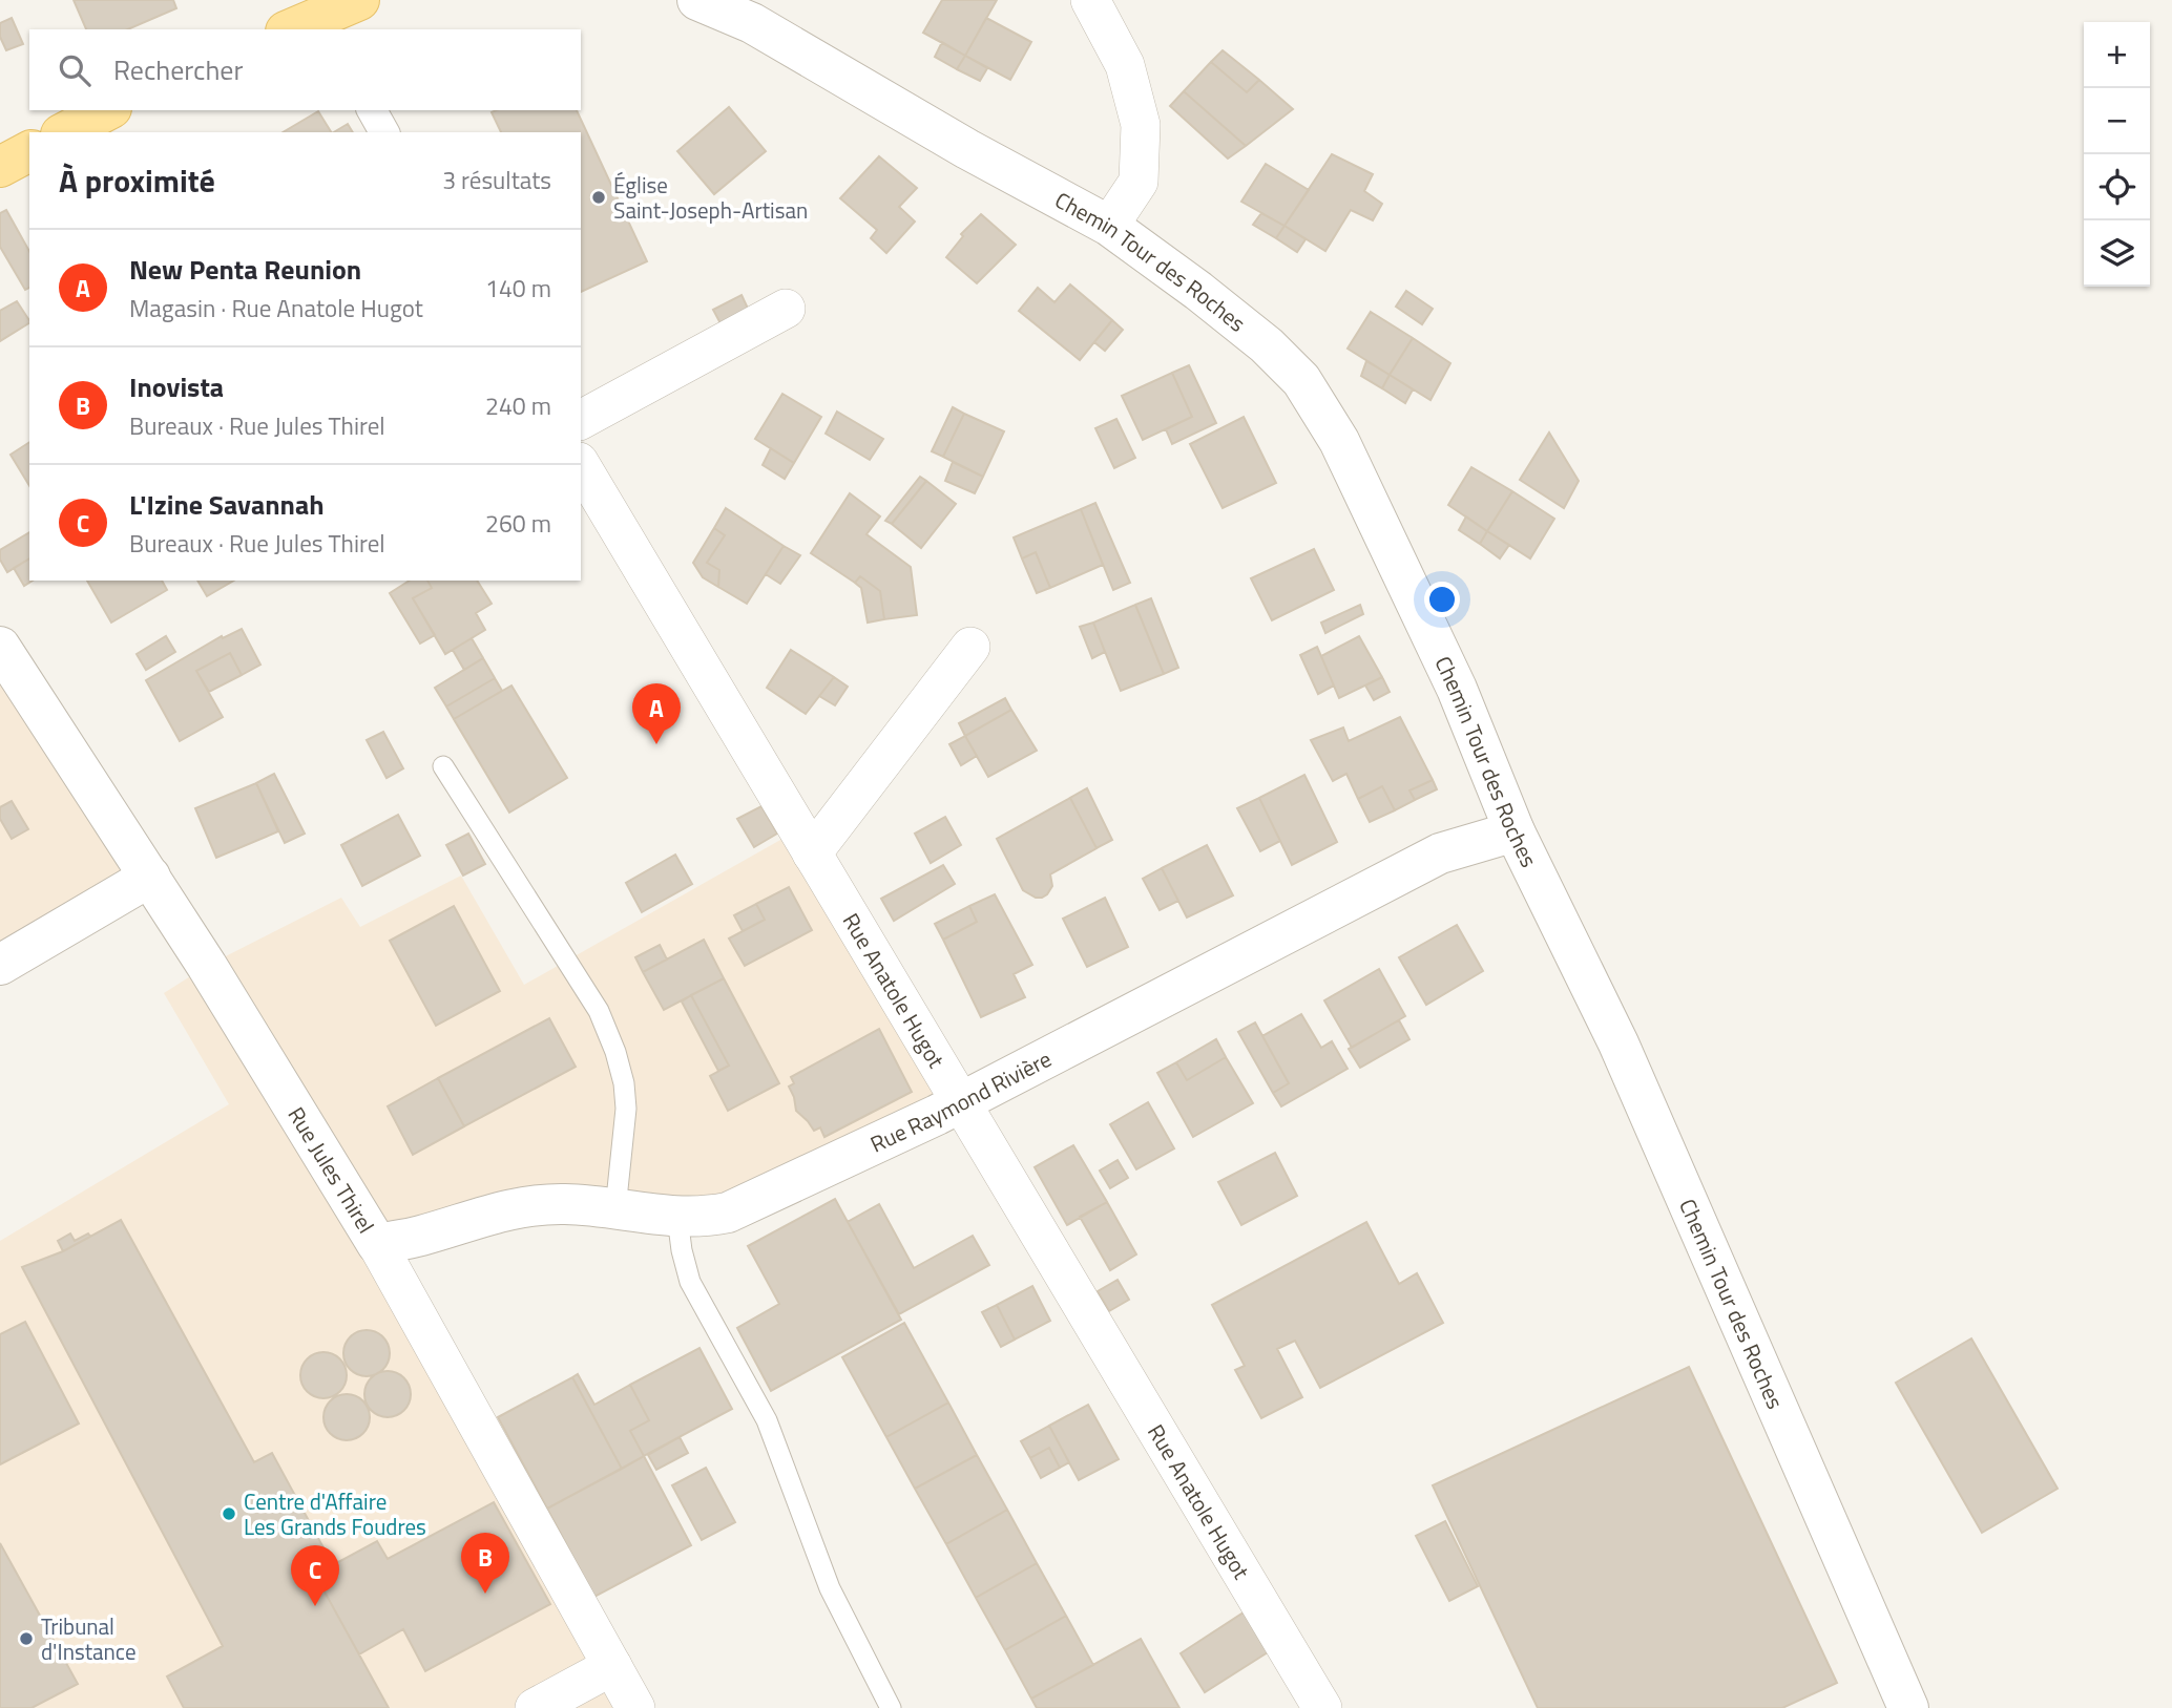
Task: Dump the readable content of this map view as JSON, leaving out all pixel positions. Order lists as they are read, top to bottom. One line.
{"streets":{"street":["Chemin Tour des Roches","Rue Anatole Hugot","Rue Raymond Rivière","Rue Jules Thirel"]},"crossings":[["Chemin Tour des Roches","Rue Raymond Rivière"],["Rue Anatole Hugot","Rue Raymond Rivière"],["Rue Raymond Rivière","Rue Jules Thirel"]],"places":["Église Saint-Joseph-Artisan","Centre d'Affaire Les Grands Foudres","Tribunal d'Instance"],"page":{"map_buttons":["+","−"],"search":"Rechercher","heading":["À proximité","3 résultats"],"list":[{"mark":"A","name":"New Penta Reunion","note":"Magasin · Rue Anatole Hugot","value":"140 m"},{"mark":"B","name":"Inovista","note":"Bureaux · Rue Jules Thirel","value":"240 m"},{"mark":"C","name":"L'Izine Savannah","note":"Bureaux · Rue Jules Thirel","value":"260 m"}],"pins":["A","B","C"]}}
